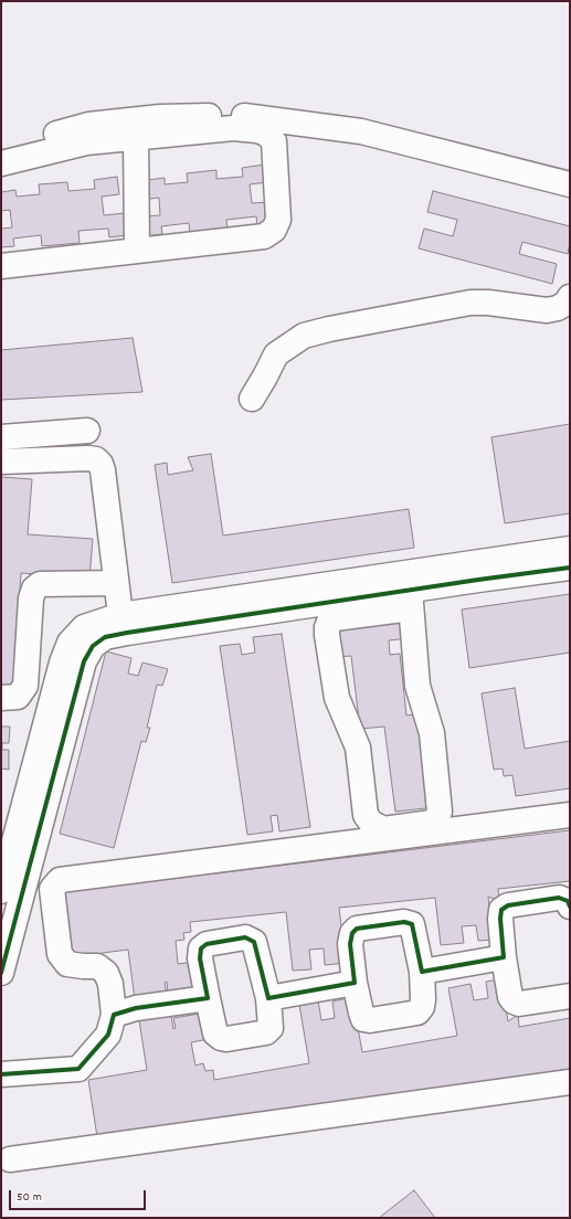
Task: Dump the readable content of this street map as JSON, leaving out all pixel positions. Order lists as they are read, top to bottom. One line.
{"scale_bar":"50 m"}
